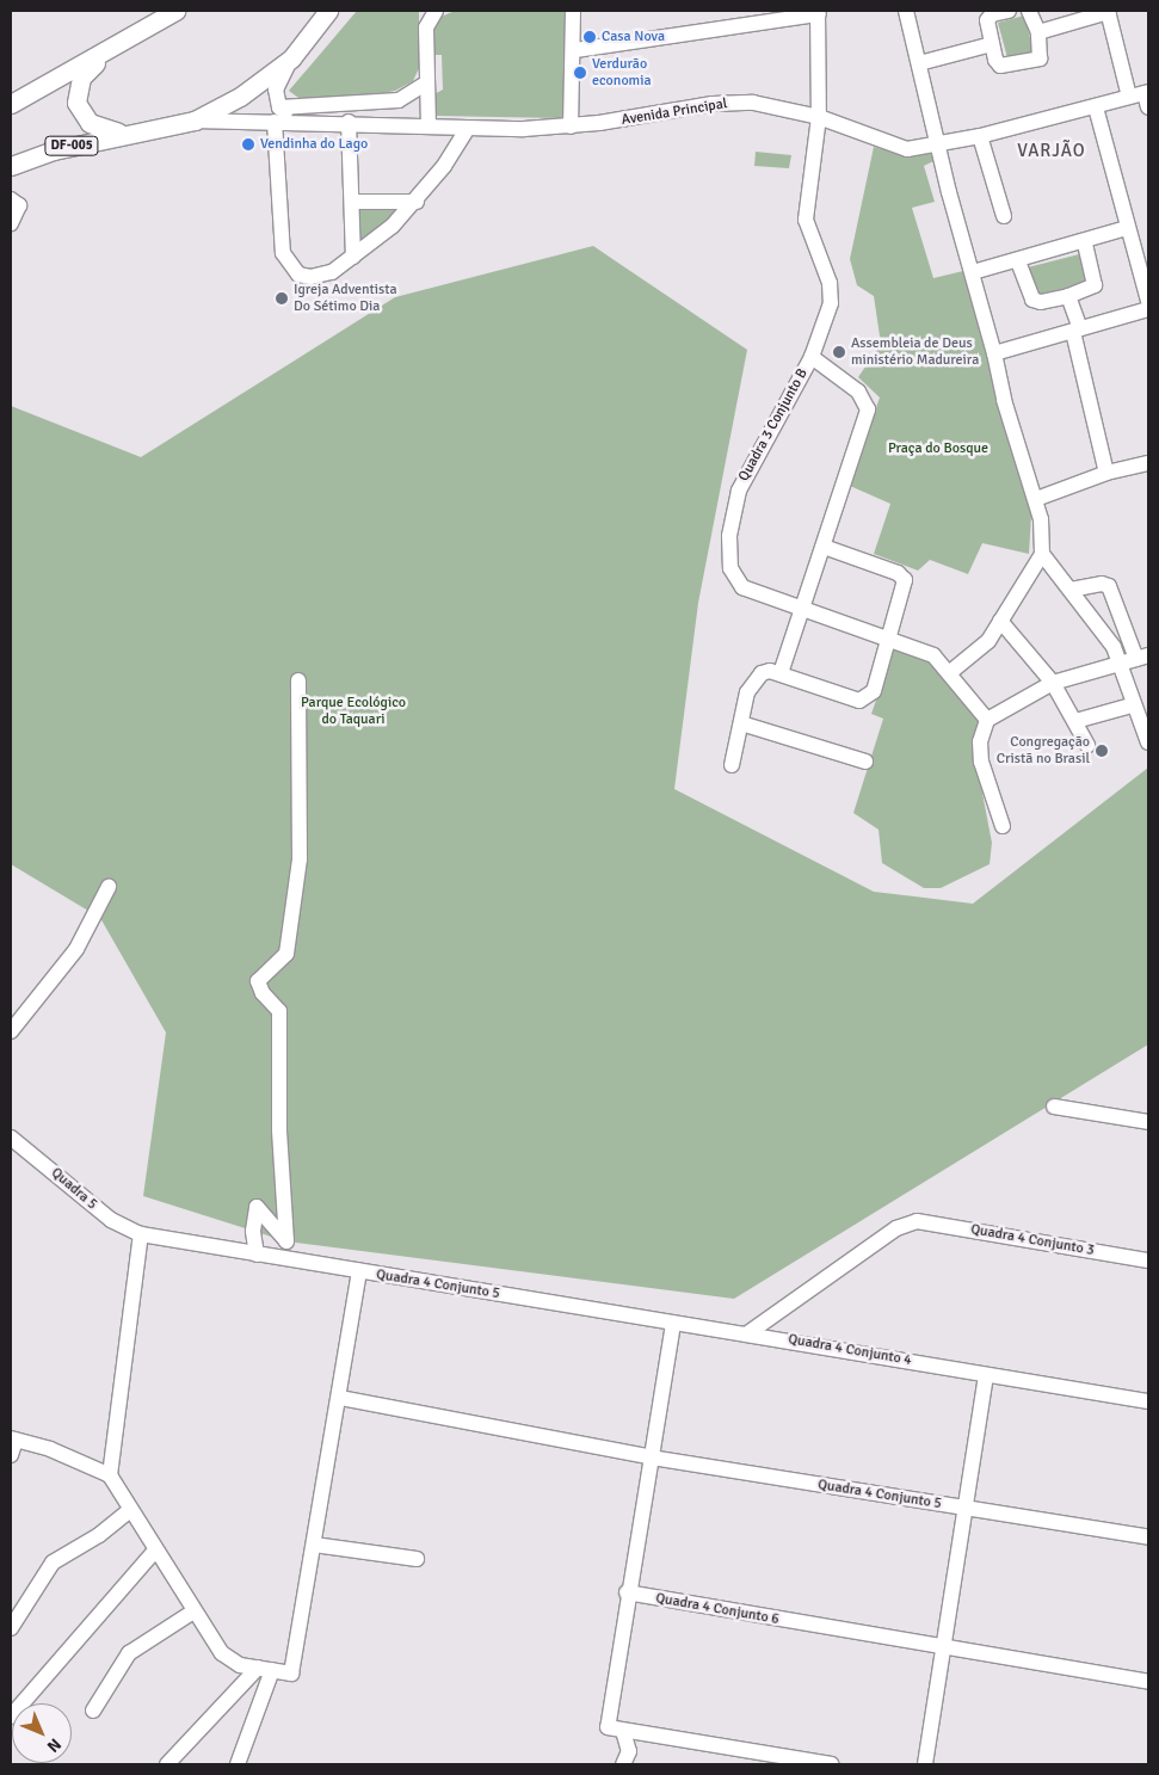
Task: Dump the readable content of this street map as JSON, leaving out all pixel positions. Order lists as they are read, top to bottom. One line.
{"streets":{"main road":["DF-005"],"street":["Avenida Principal","Quadra 3 Conjunto B","Quadra 5","Quadra 4 Conjunto 3","Quadra 4 Conjunto 5","Quadra 4 Conjunto 4","Quadra 4 Conjunto 6"]},"crossings":[["Avenida Principal","DF-005"],["Quadra 5","Quadra 4 Conjunto 5"],["Quadra 4 Conjunto 3","Quadra 4 Conjunto 4"],["Quadra 4 Conjunto 5","Quadra 4 Conjunto 4"]],"districts":["VARJÃO"],"parks":["Praça do Bosque","Parque Ecológico do Taquari"],"places":["Casa Nova","Verdurão economia","Vendinha do Lago","Igreja Adventista Do Sétimo Dia","Assembleia de Deus ministério Madureira","Congregação Cristã no Brasil"],"north":"bottom right"}
